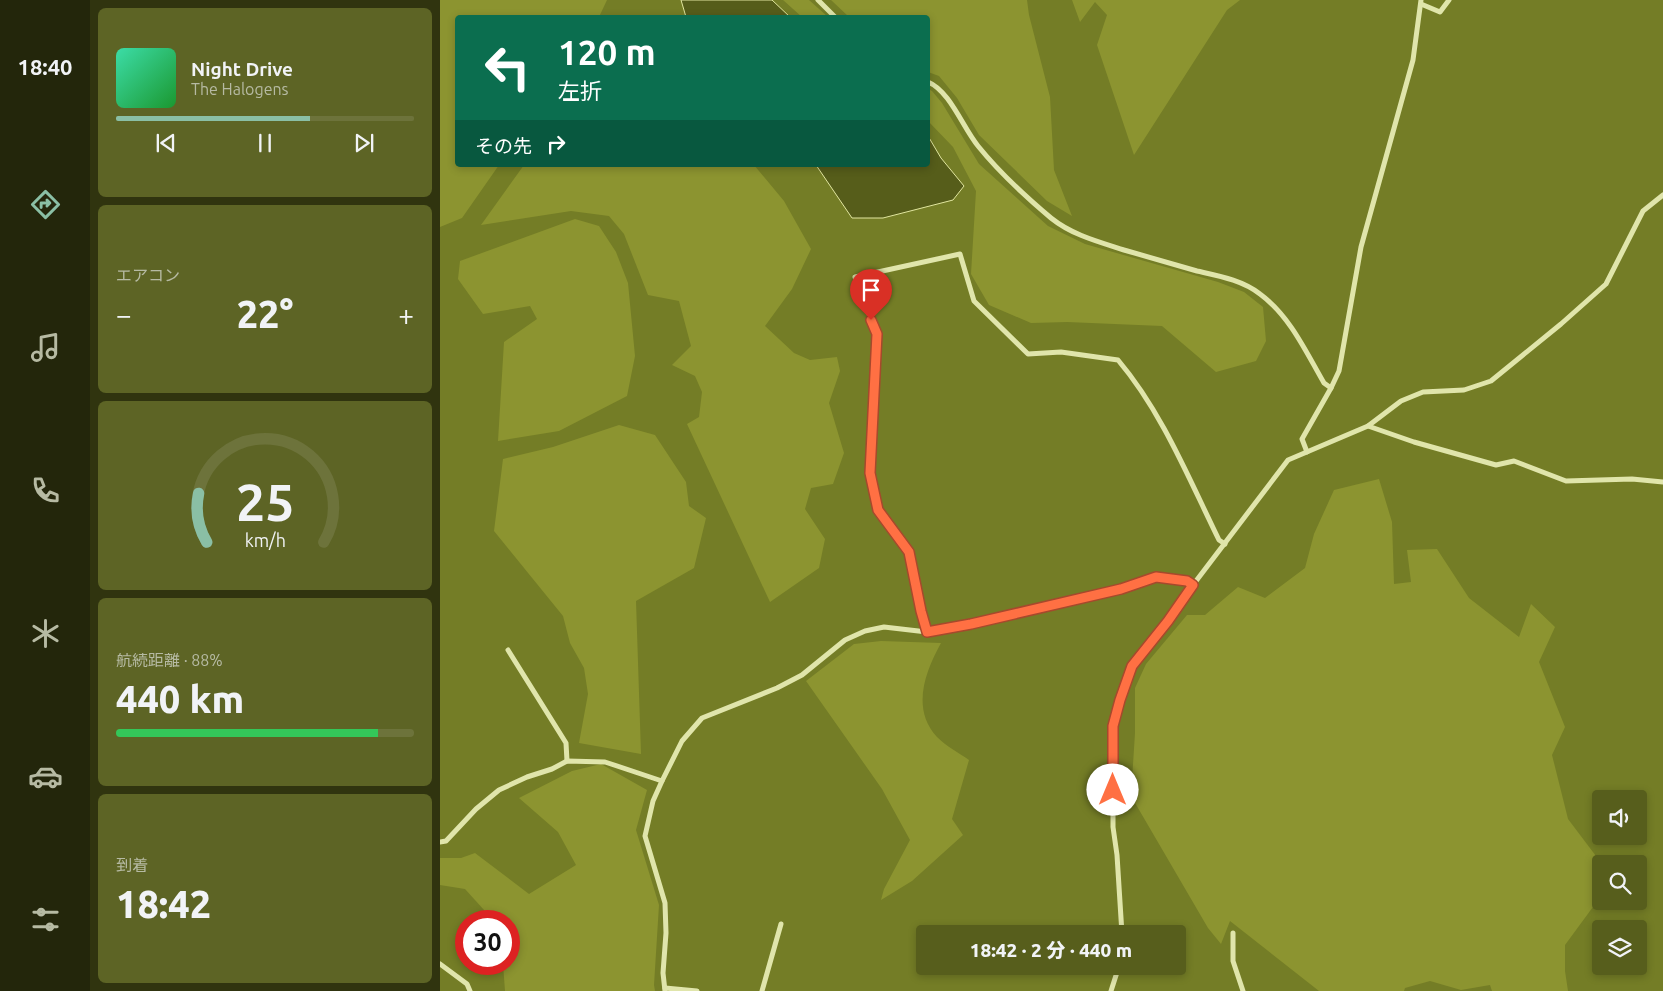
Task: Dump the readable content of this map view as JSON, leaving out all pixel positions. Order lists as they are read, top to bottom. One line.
{"page":{"tabs":"18:40","turn":["120 m","左折"],"song":["Night Drive","The Halogens"],"then":"その先","tile":["エアコン",["航続距離 · 88%","440 km"],["到着","18:42"]],"heat":["−","22°","+"],"limit":"30","trip":"18:42 · 2 分 · 440 m","gauge":["25","km/h"]}}
